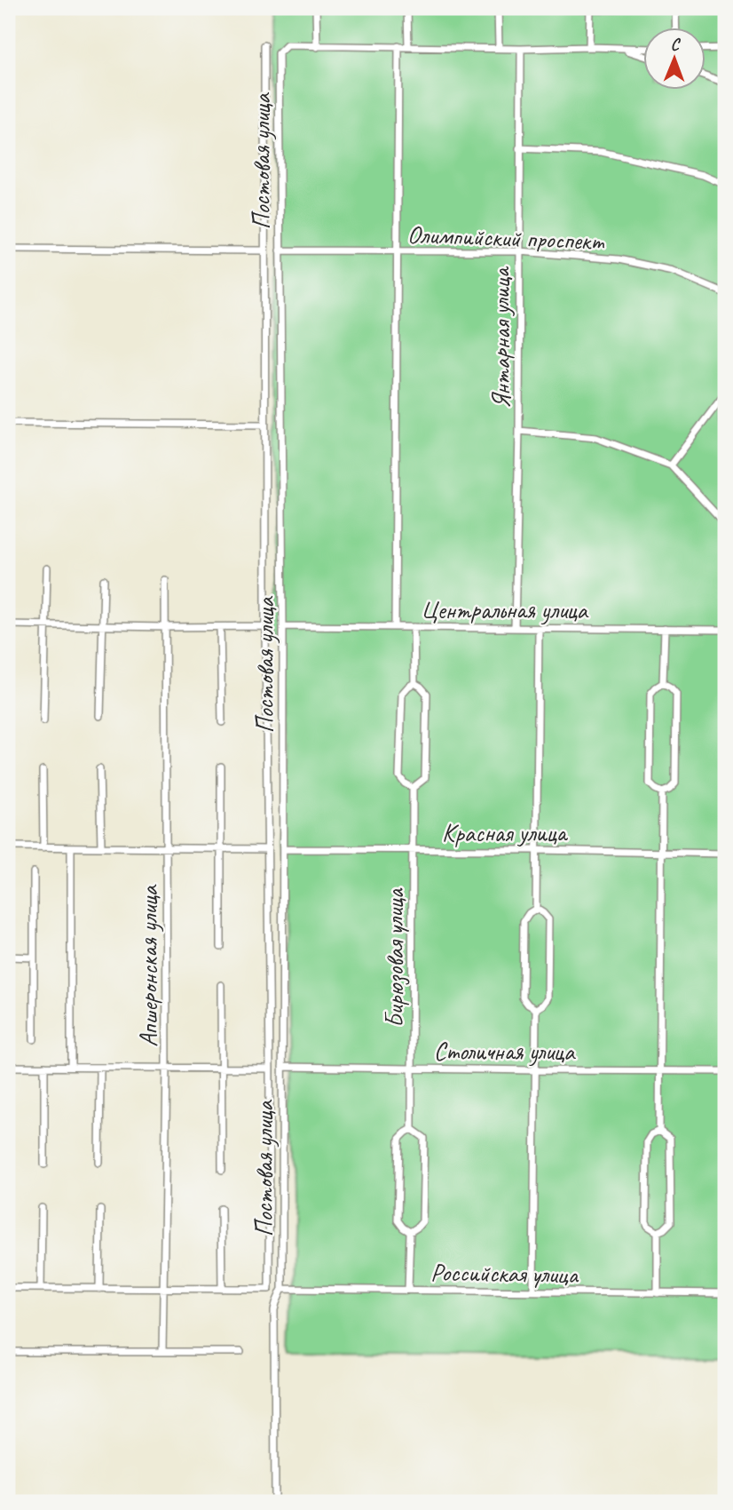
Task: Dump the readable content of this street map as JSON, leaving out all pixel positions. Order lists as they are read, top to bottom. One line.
{"streets":{"street":["Постовая улица","Олимпийский проспект","Янтарная улица","Центральная улица","Красная улица","Бирюзовая улица","Апшеронская улица","Столичная улица","Российская улица"]},"crossings":[["Постовая улица","Олимпийский проспект"],["Постовая улица","Центральная улица"],["Постовая улица","Красная улица"],["Постовая улица","Столичная улица"],["Постовая улица","Российская улица"],["Олимпийский проспект","Янтарная улица"],["Янтарная улица","Центральная улица"],["Центральная улица","Бирюзовая улица"],["Красная улица","Бирюзовая улица"],["Бирюзовая улица","Столичная улица"],["Бирюзовая улица","Российская улица"]],"north":"top"}
